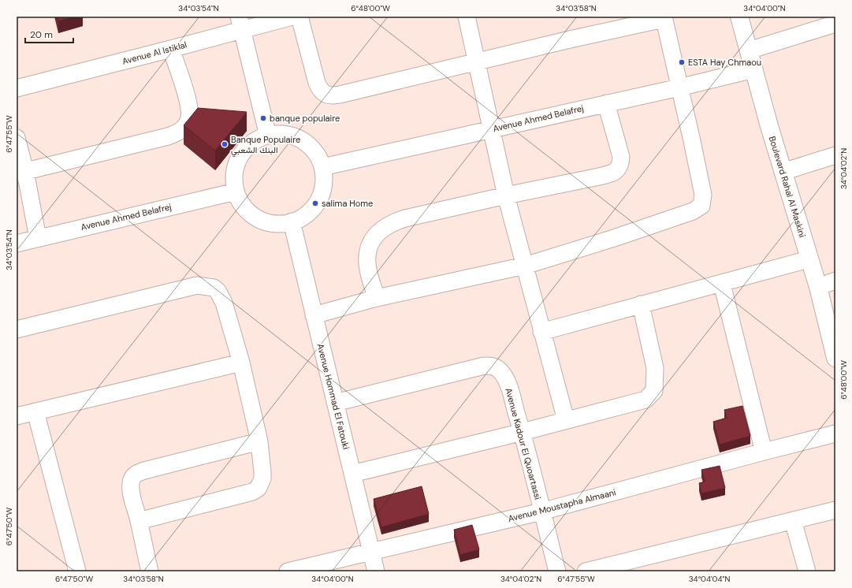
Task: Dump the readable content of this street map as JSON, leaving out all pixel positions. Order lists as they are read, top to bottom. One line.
{"streets":{"street":["Avenue Al Istiklal","Avenue Ahmed Belafrej","Boulevard Rahal Al Maskini","Avenue Hommad El Fatouki","Avenue Kadour El Quoartassi","Avenue Moustapha Almaani"]},"crossings":[["Avenue Ahmed Belafrej","Boulevard Rahal Al Maskini"],["Avenue Ahmed Belafrej","Avenue Hommad El Fatouki"],["Avenue Hommad El Fatouki","Avenue Kadour El Quoartassi"],["Avenue Hommad El Fatouki","Avenue Moustapha Almaani"],["Avenue Kadour El Quoartassi","Avenue Moustapha Almaani"]],"places":["ESTA Hay Chmaou","banque populaire","Banque Populaire البنك الشعبي","salima Home"],"scale_bar":"20 m","coordinates":["34°03'54\"N","6°48'00\"W","34°03'58\"N","34°04'00\"N","6°47'55\"W","34°04'02\"N","6°47'50\"W","34°04'04\"N"]}
